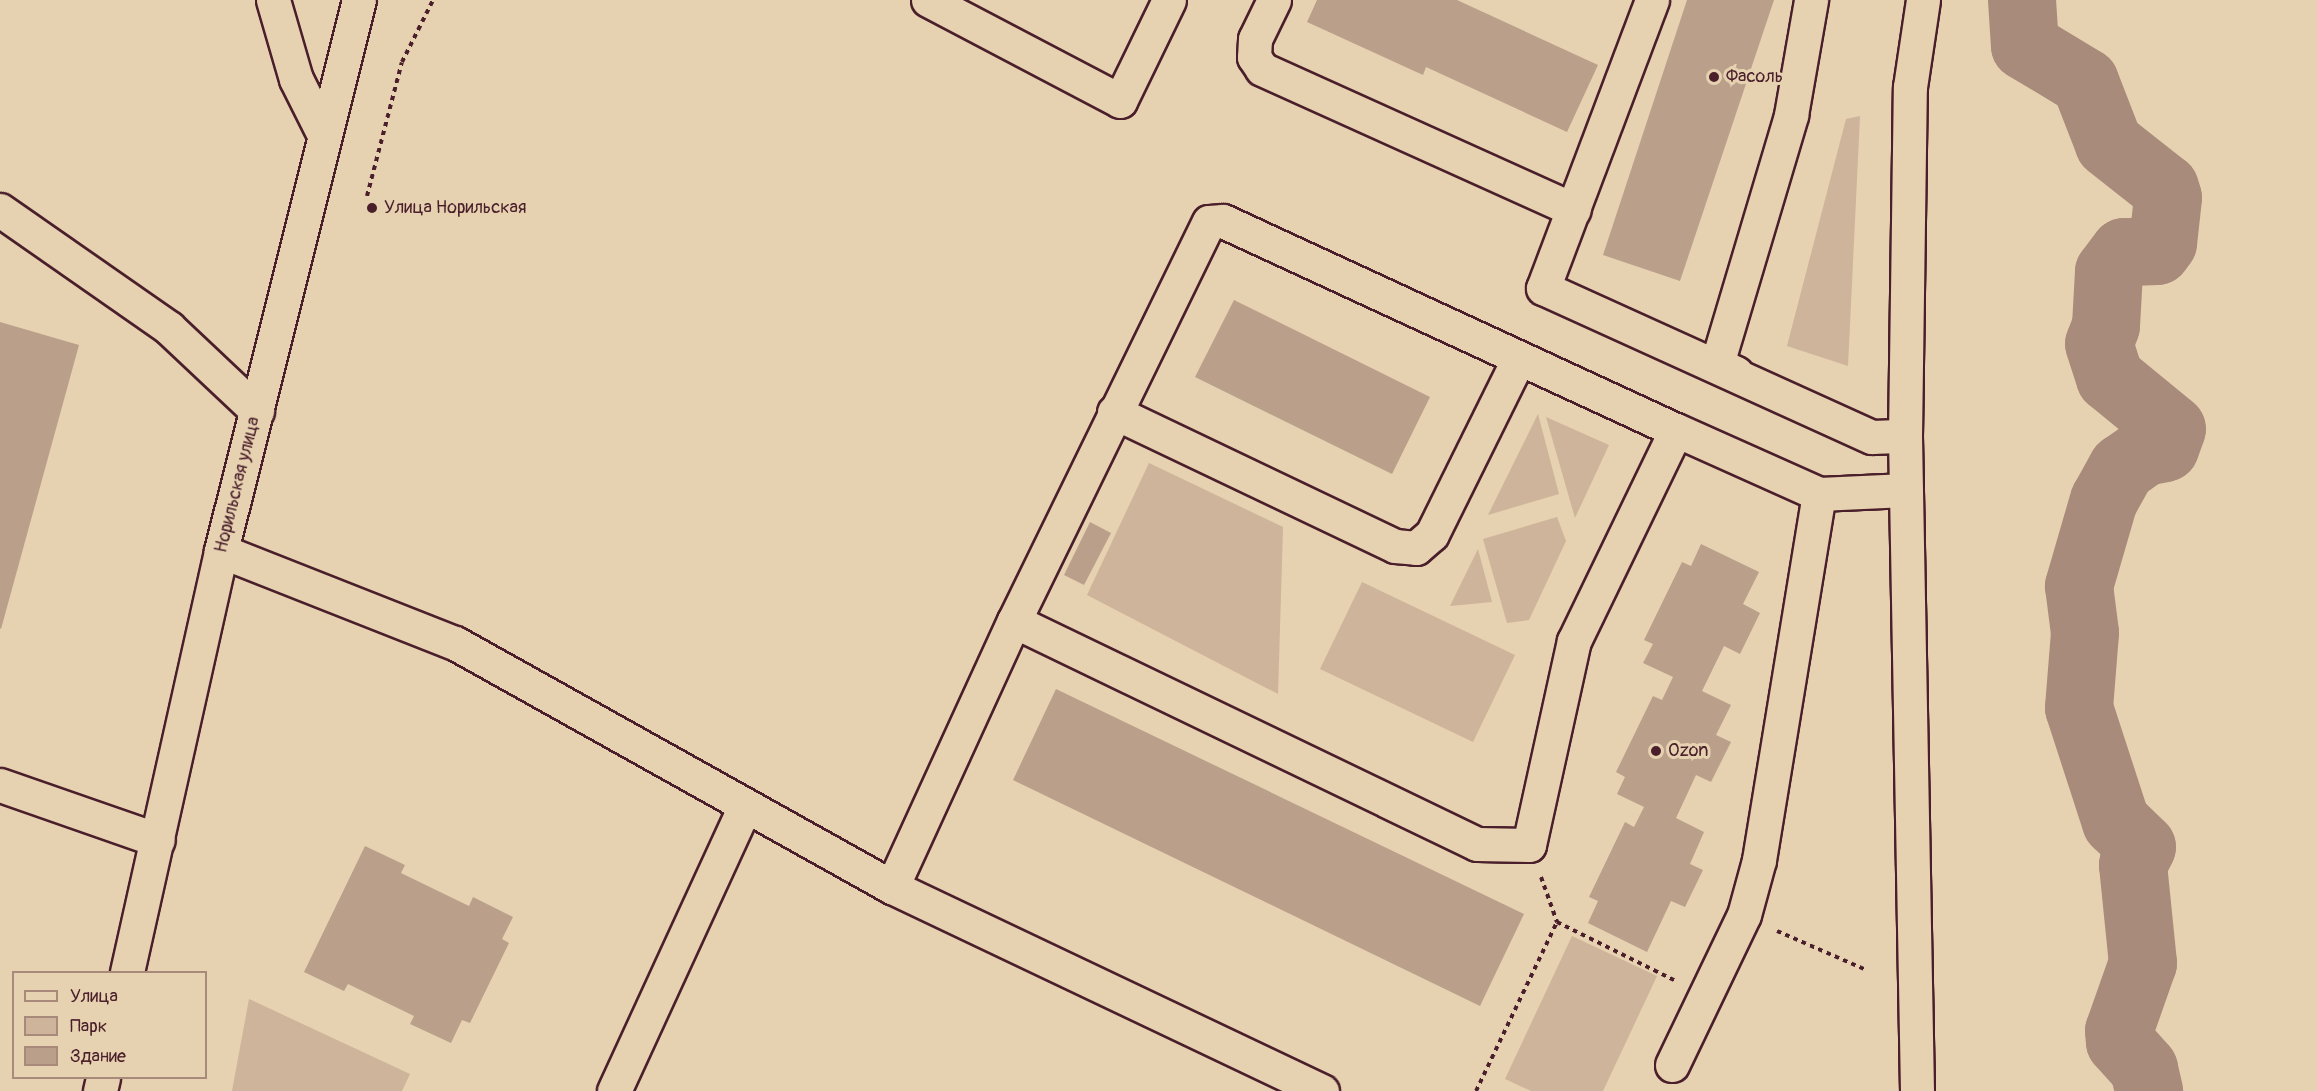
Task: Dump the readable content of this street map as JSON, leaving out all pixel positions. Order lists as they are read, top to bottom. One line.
{"streets":{"street":["Норильская улица"]},"places":["Фасоль","Улица Норильская","Ozon"],"legend":["Улица","Парк","Здание"]}
